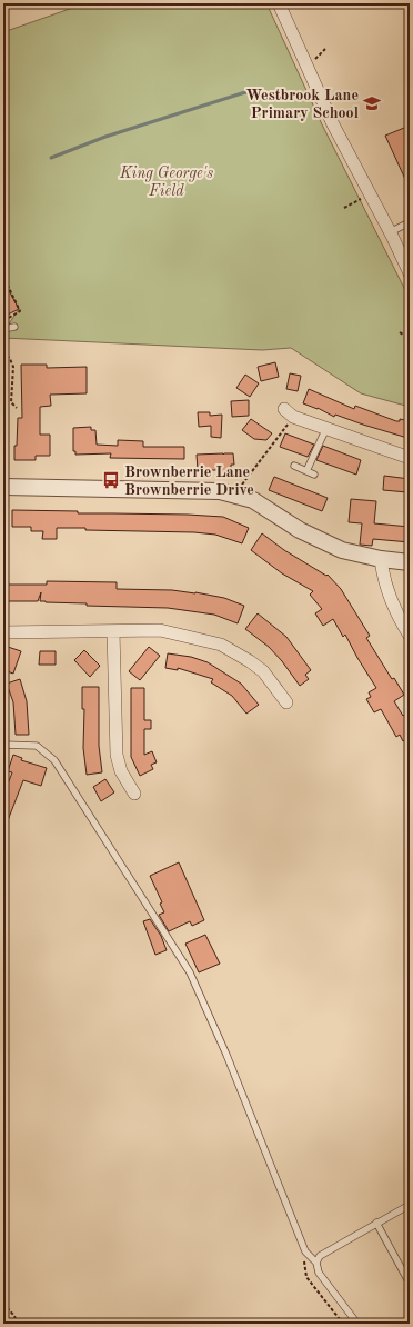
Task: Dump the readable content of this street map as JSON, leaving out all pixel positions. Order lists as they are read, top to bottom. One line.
{"parks":["King George's Field"],"places":{"school or university":["Westbrook Lane Primary School"],"bus stop":["Brownberrie Lane Brownberrie Drive"]}}
